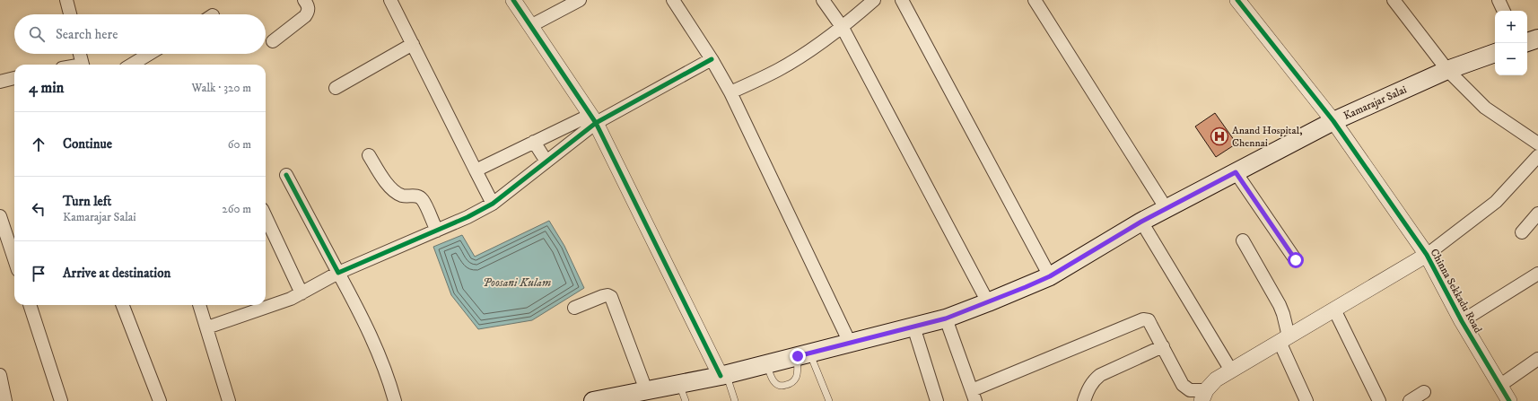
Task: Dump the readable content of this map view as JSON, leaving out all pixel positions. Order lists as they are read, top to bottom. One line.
{"streets":{"main road":["Kamarajar Salai"],"street":["Chinna Sekkadu Road"]},"crossings":[["Kamarajar Salai","Chinna Sekkadu Road"]],"water":["Poosani Kulam"],"places":{"hospital":["Anand Hospital, Chennai"]},"page":{"map_buttons":["+","−"],"search":"Search here","heading":["4 min","Walk · 320 m"],"list":[["Continue","60 m"],["Turn left","Kamarajar Salai","260 m"],"Arrive at destination"]}}
